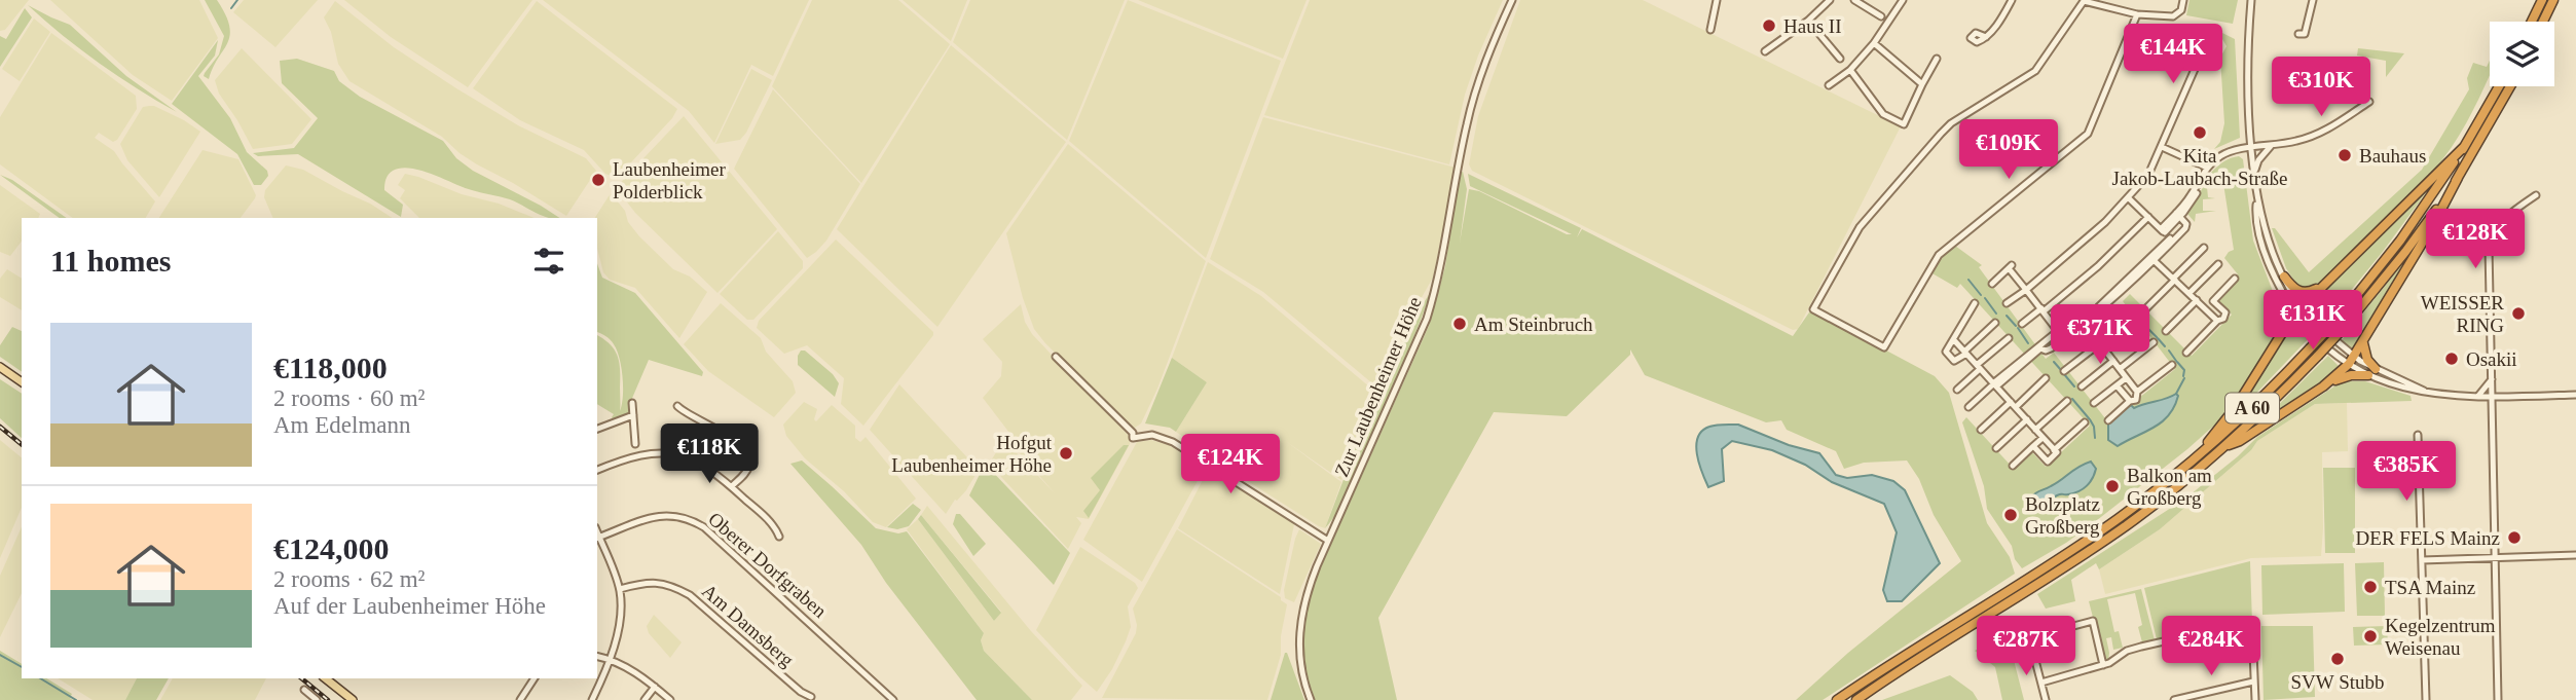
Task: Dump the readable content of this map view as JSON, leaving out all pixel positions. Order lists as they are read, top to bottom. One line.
{"streets":{"highway":["A 60"],"street":["Zur Laubenheimer Höhe","Oberer Dorfgraben","Am Damsberg"]},"places":["Haus II","Kita Jakob-Laubach-Straße","Bauhaus","Laubenheimer Polderblick","WEISSER RING","Am Steinbruch","Osakii","Hofgut Laubenheimer Höhe","Balkon am Großberg","Bolzplatz Großberg","DER FELS Mainz","TSA Mainz","Kegelzentrum Weisenau","SVW Stubb"],"page":{"price":["€144K","€310K","€109K","€128K","€131K","€371K","€118K","€124K","€385K","€287K","€284K"],"heading":"11 homes","list":[{"name":"€118,000","note":"2 rooms · 60 m² · Am Edelmann"},{"name":"€124,000","note":"2 rooms · 62 m² · Auf der Laubenheimer Höhe"}]}}
